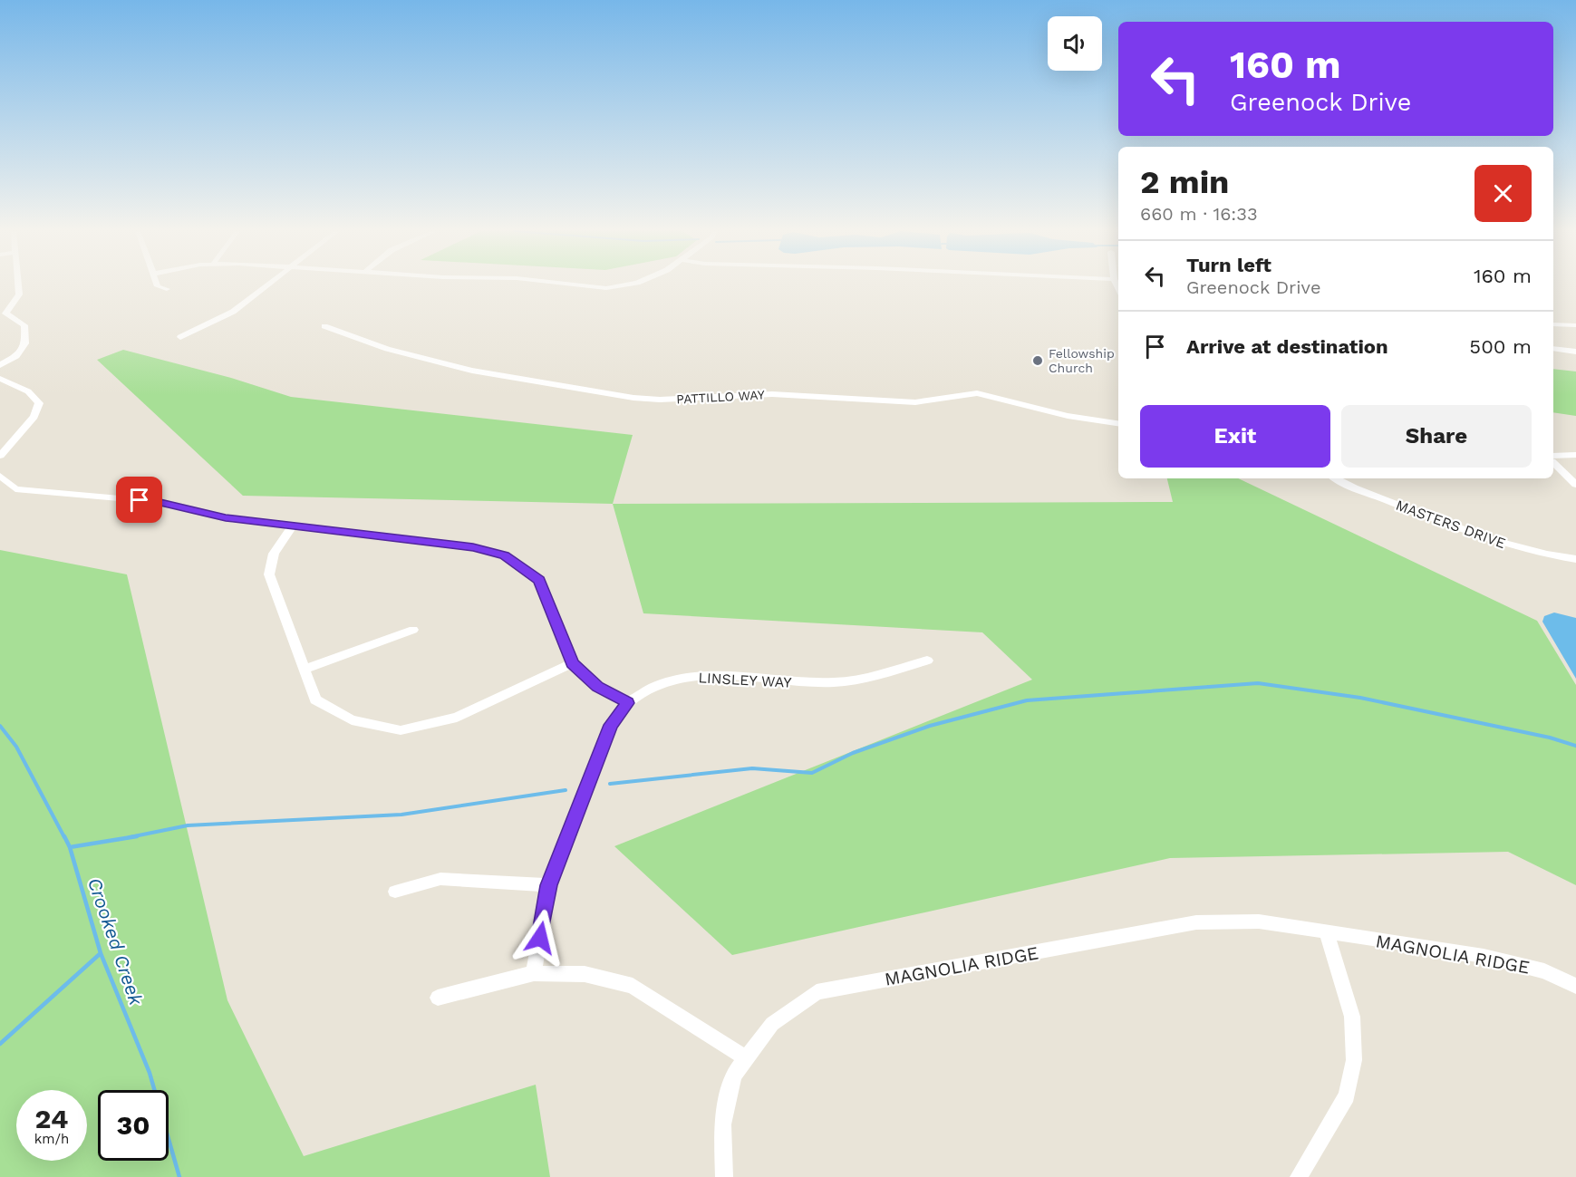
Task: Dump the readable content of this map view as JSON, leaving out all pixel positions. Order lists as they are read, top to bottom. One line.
{"streets":{"street":["PATTILLO WAY","MASTERS DRIVE","LINSLEY WAY","MAGNOLIA RIDGE"]},"water":["Crooked Creek"],"places":["Fellowship Church"],"page":{"turn":["160 m","Greenock Drive"],"heading":["2 min","660 m · 16:33"],"list":[{"name":"Turn left","note":"Greenock Drive","value":"160 m"},{"name":"Arrive at destination","value":"500 m"}],"buttons":["Exit","Share"],"speed":"24 km/h","limit":"30"}}
